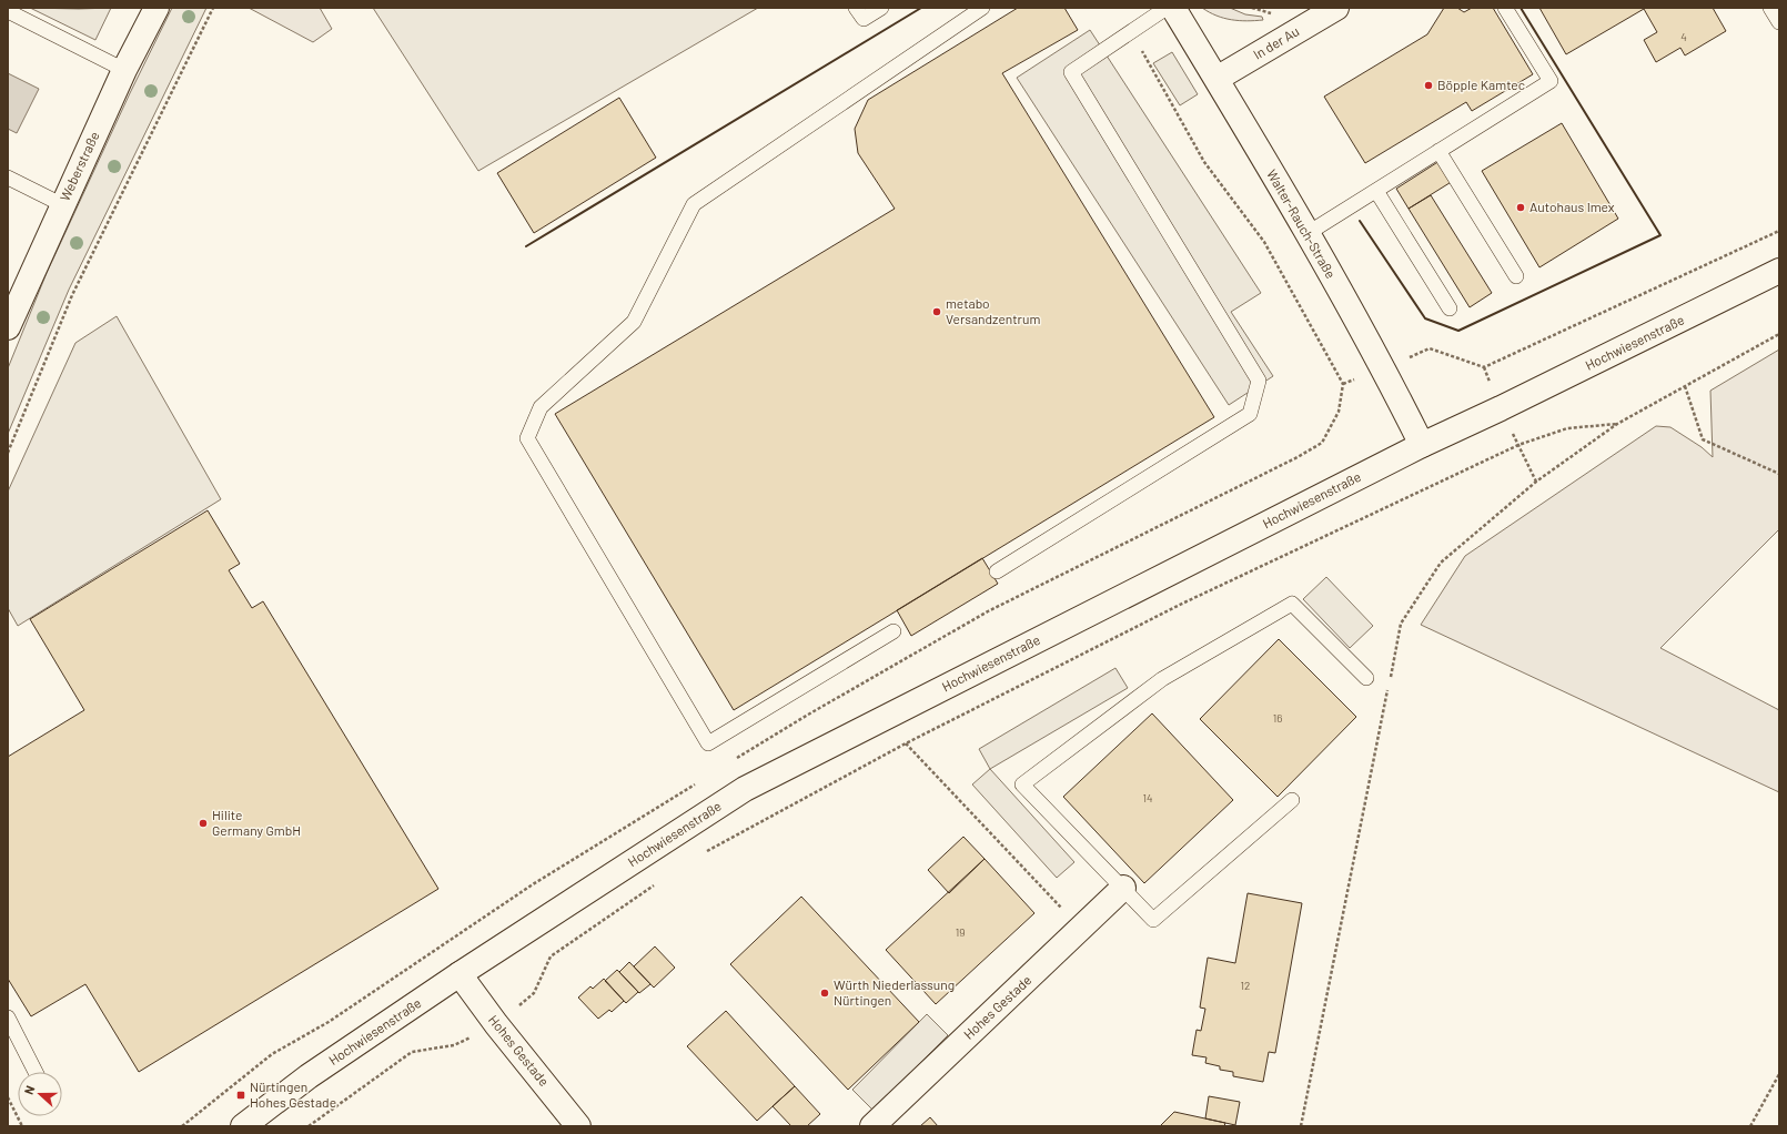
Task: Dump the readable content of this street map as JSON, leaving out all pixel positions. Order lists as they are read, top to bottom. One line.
{"streets":{"street":["In der Au","Weberstraße","Walter-Rauch-Straße","Hochwiesenstraße","Hohes Gestade"]},"crossings":[["In der Au","Walter-Rauch-Straße"],["Walter-Rauch-Straße","Hochwiesenstraße"],["Hochwiesenstraße","Hohes Gestade"]],"places":{"other":["Böpple Kamtec","Autohaus Imex","metabo Versandzentrum","Hilite Germany GmbH","Würth Niederlassung Nürtingen"],"transit":["Nürtingen Hohes Gestade"]},"house_numbers":["4","16","14","19","12"],"north":"left"}
